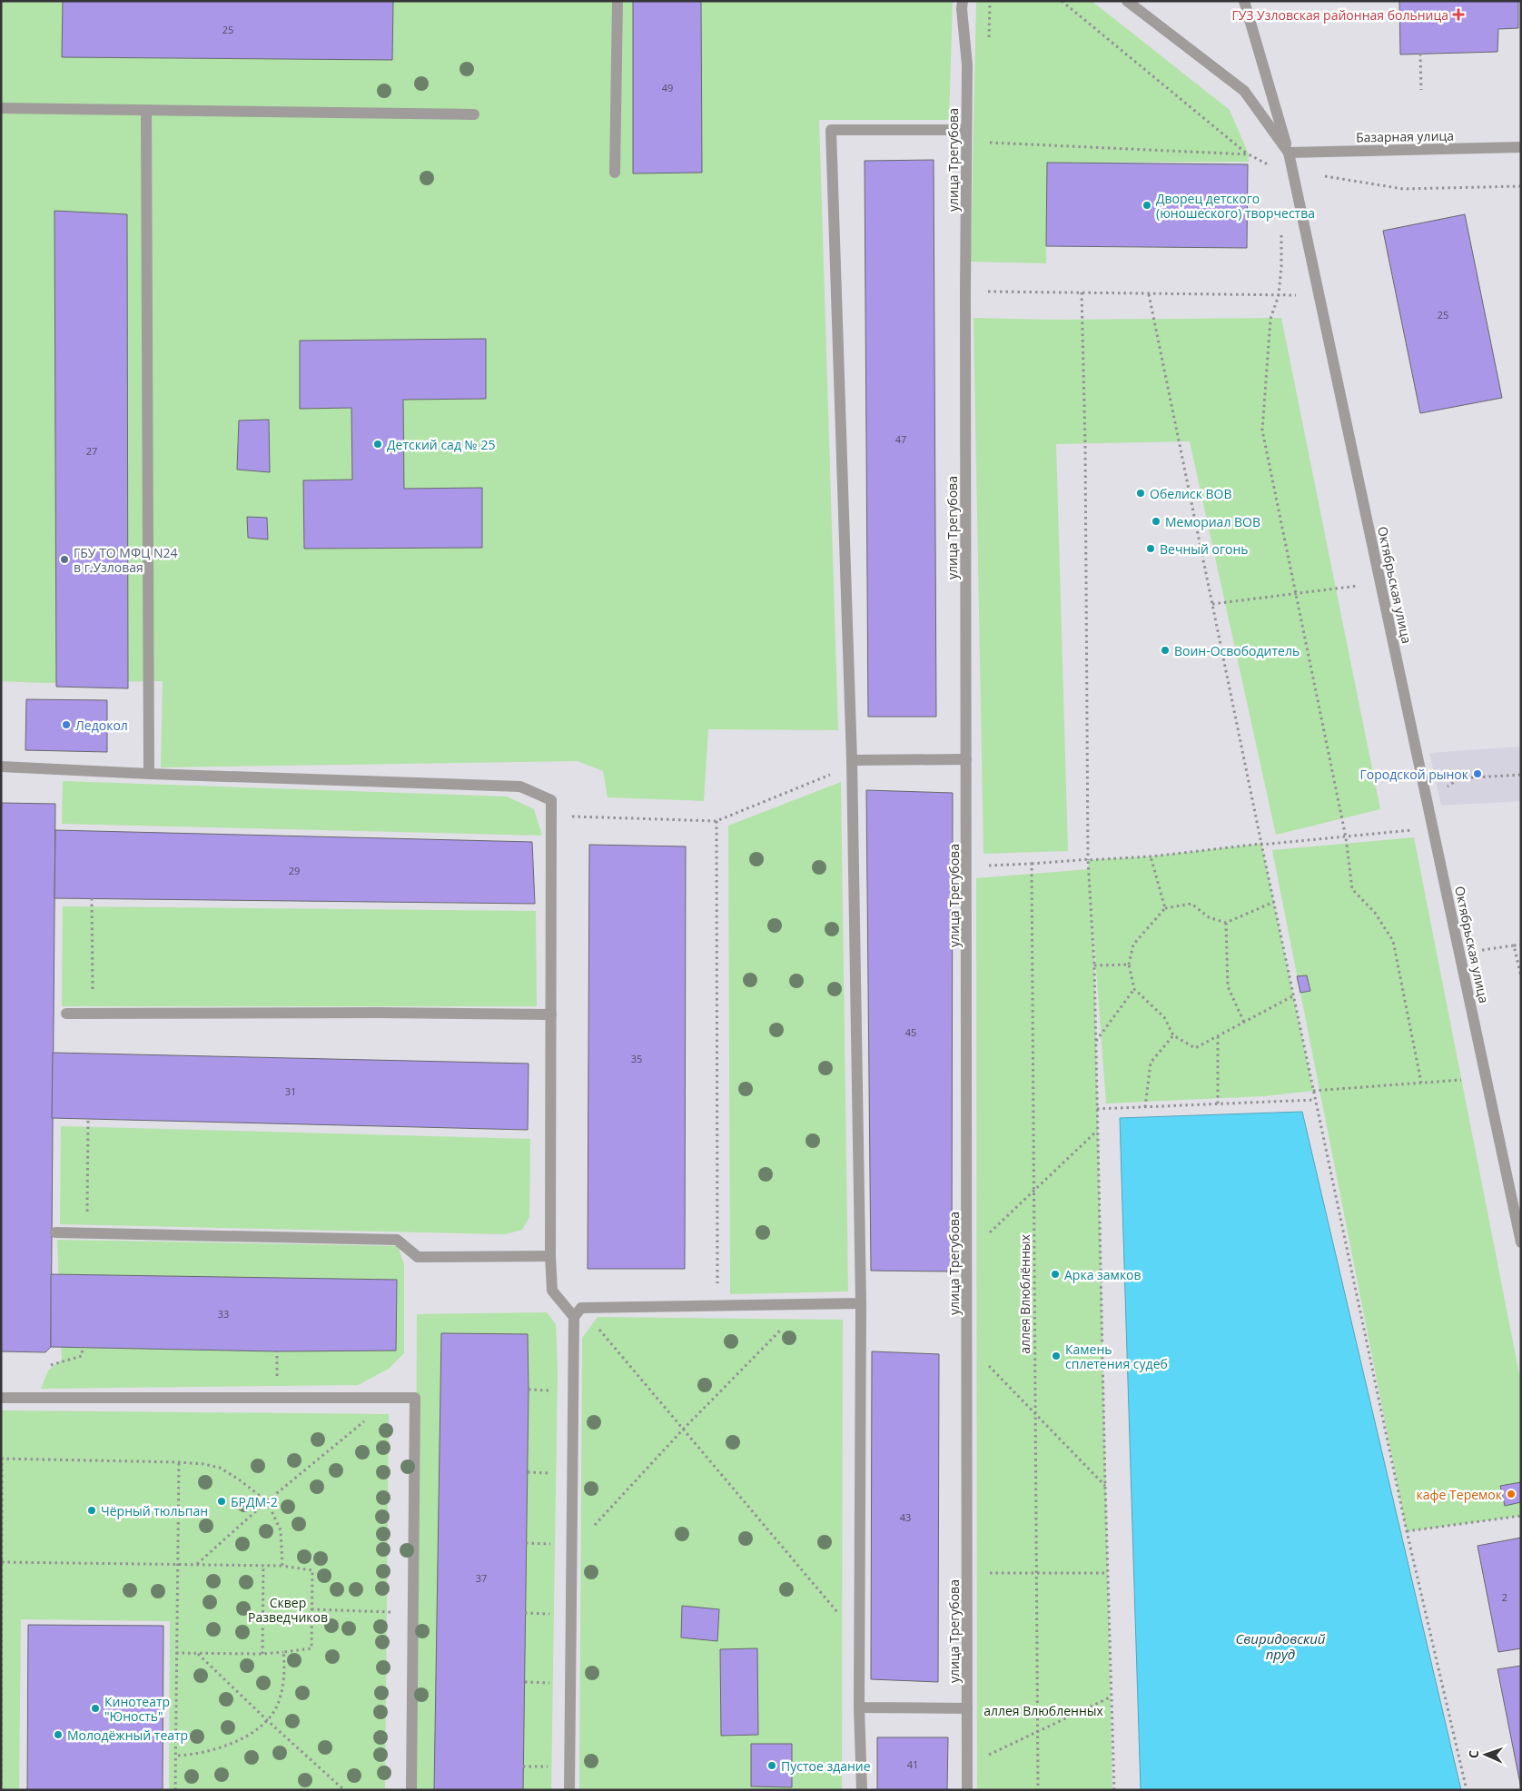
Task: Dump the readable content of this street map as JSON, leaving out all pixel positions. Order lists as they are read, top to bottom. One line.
{"streets":{"street":["Базарная улица","улица Трегубова","Октябрьская улица"],"path":["аллея Влюблённых"]},"crossings":[["Базарная улица","Октябрьская улица"]],"water":["Свиридовский пруд"],"parks":["Сквер Разведчиков","аллея Влюбленных"],"places":{"health":["ГУЗ Узловская районная больница"],"other":["Дворец детского (юношеского) творчества","Детский сад № 25","Обелиск ВОВ","Мемориал ВОВ","Вечный огонь","ГБУ ТО МФЦ N24 в г.Узловая","Воин-Освободитель","Ледокол","Городской рынок","Арка замков","Камень сплетения судеб","кафе Теремок","БРДМ-2","Чёрный тюльпан","Кинотеатр \"Юность\"","Молодёжный театр","Пустое здание"]},"house_numbers":["25","49","25","47","27","29","45","35","31","33","43","37","2","41"],"north":"left"}
